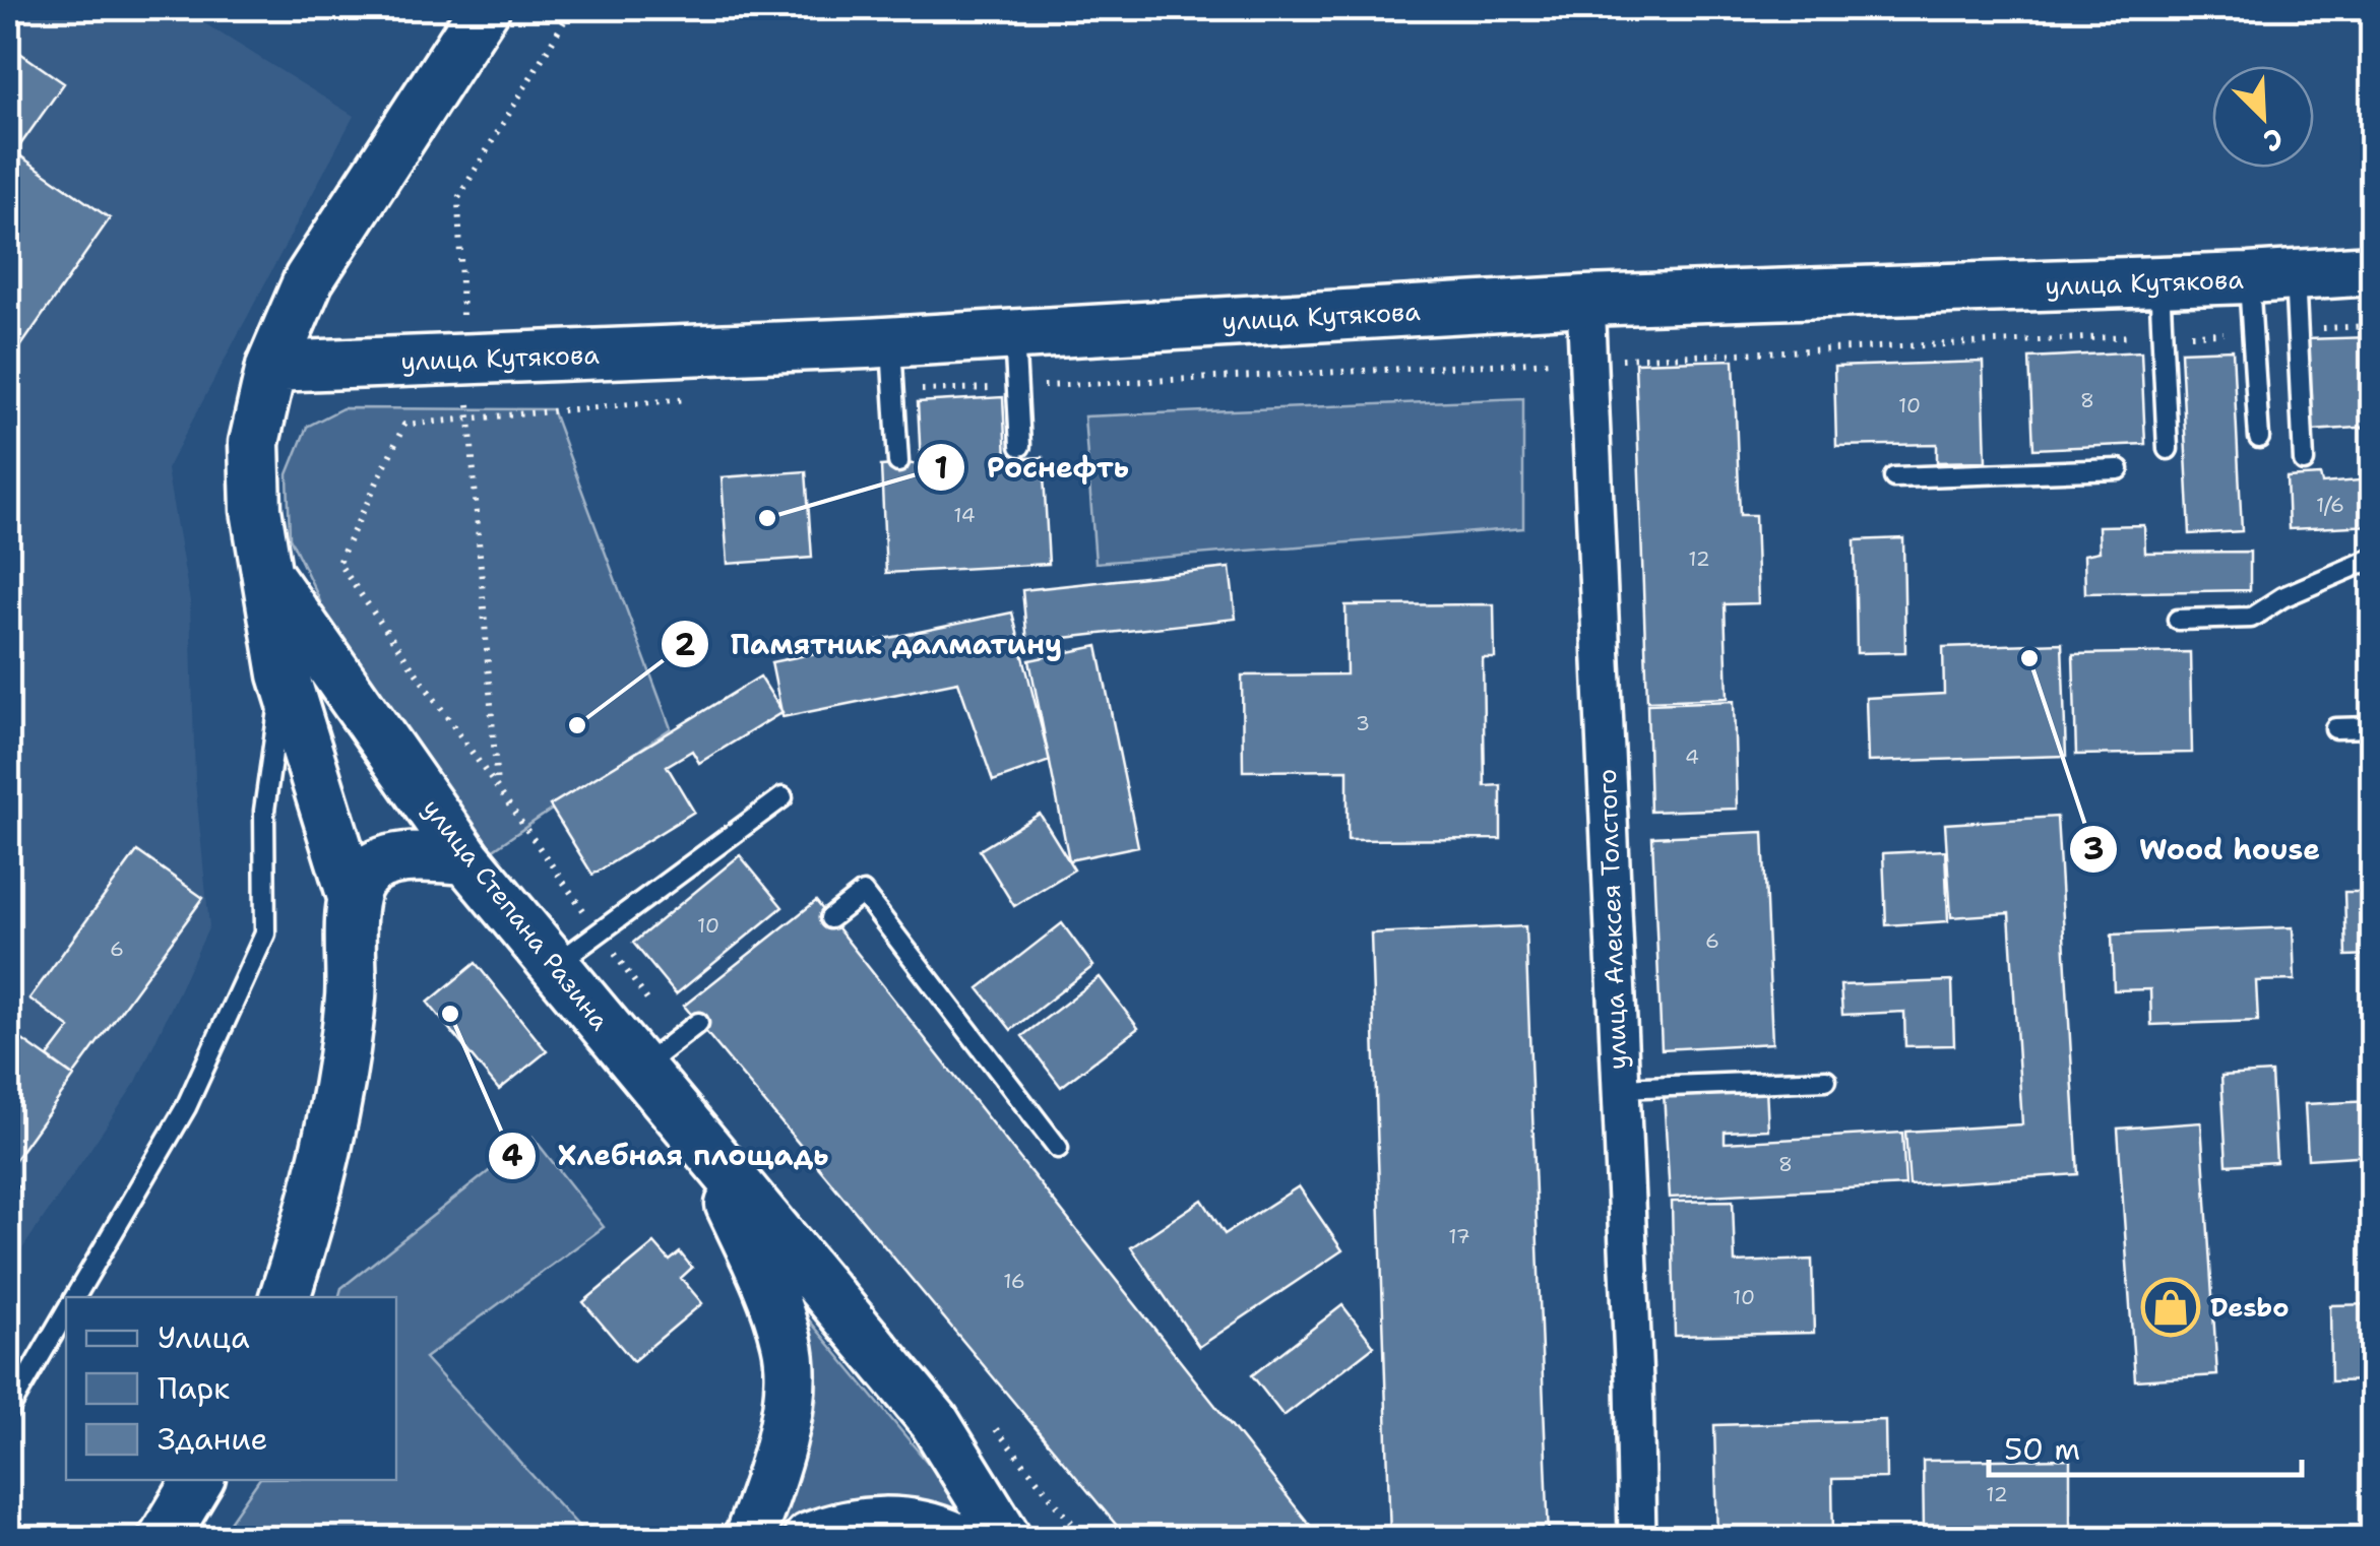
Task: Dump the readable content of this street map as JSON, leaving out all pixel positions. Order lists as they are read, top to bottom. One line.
{"streets":{"main road":["улица Кутякова","улица Степана Разина"],"street":["улица Алексея Толстого"]},"crossings":[["улица Кутякова","улица Алексея Толстого"]],"places":{"other":["Роснефть","Wood house","Памятник далматину","Хлебная площадь"],"shop":["Desbo"]},"house_numbers":["8","10","1/6","14","12","3","4","10","6","6","8","17","16","10","12"],"legend":["Улица","Парк","Здание"],"scale_bar":"50 m","north":"bottom right"}
